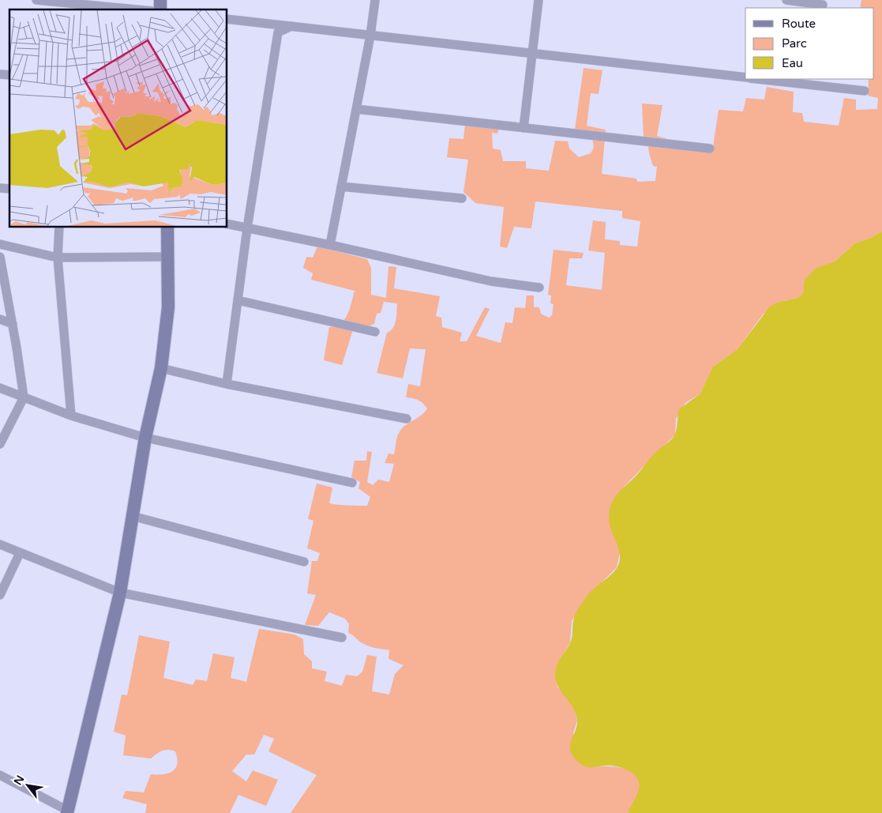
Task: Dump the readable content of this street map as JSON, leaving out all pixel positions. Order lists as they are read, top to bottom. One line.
{"legend":["Route","Parc","Eau"],"north":"top left"}
